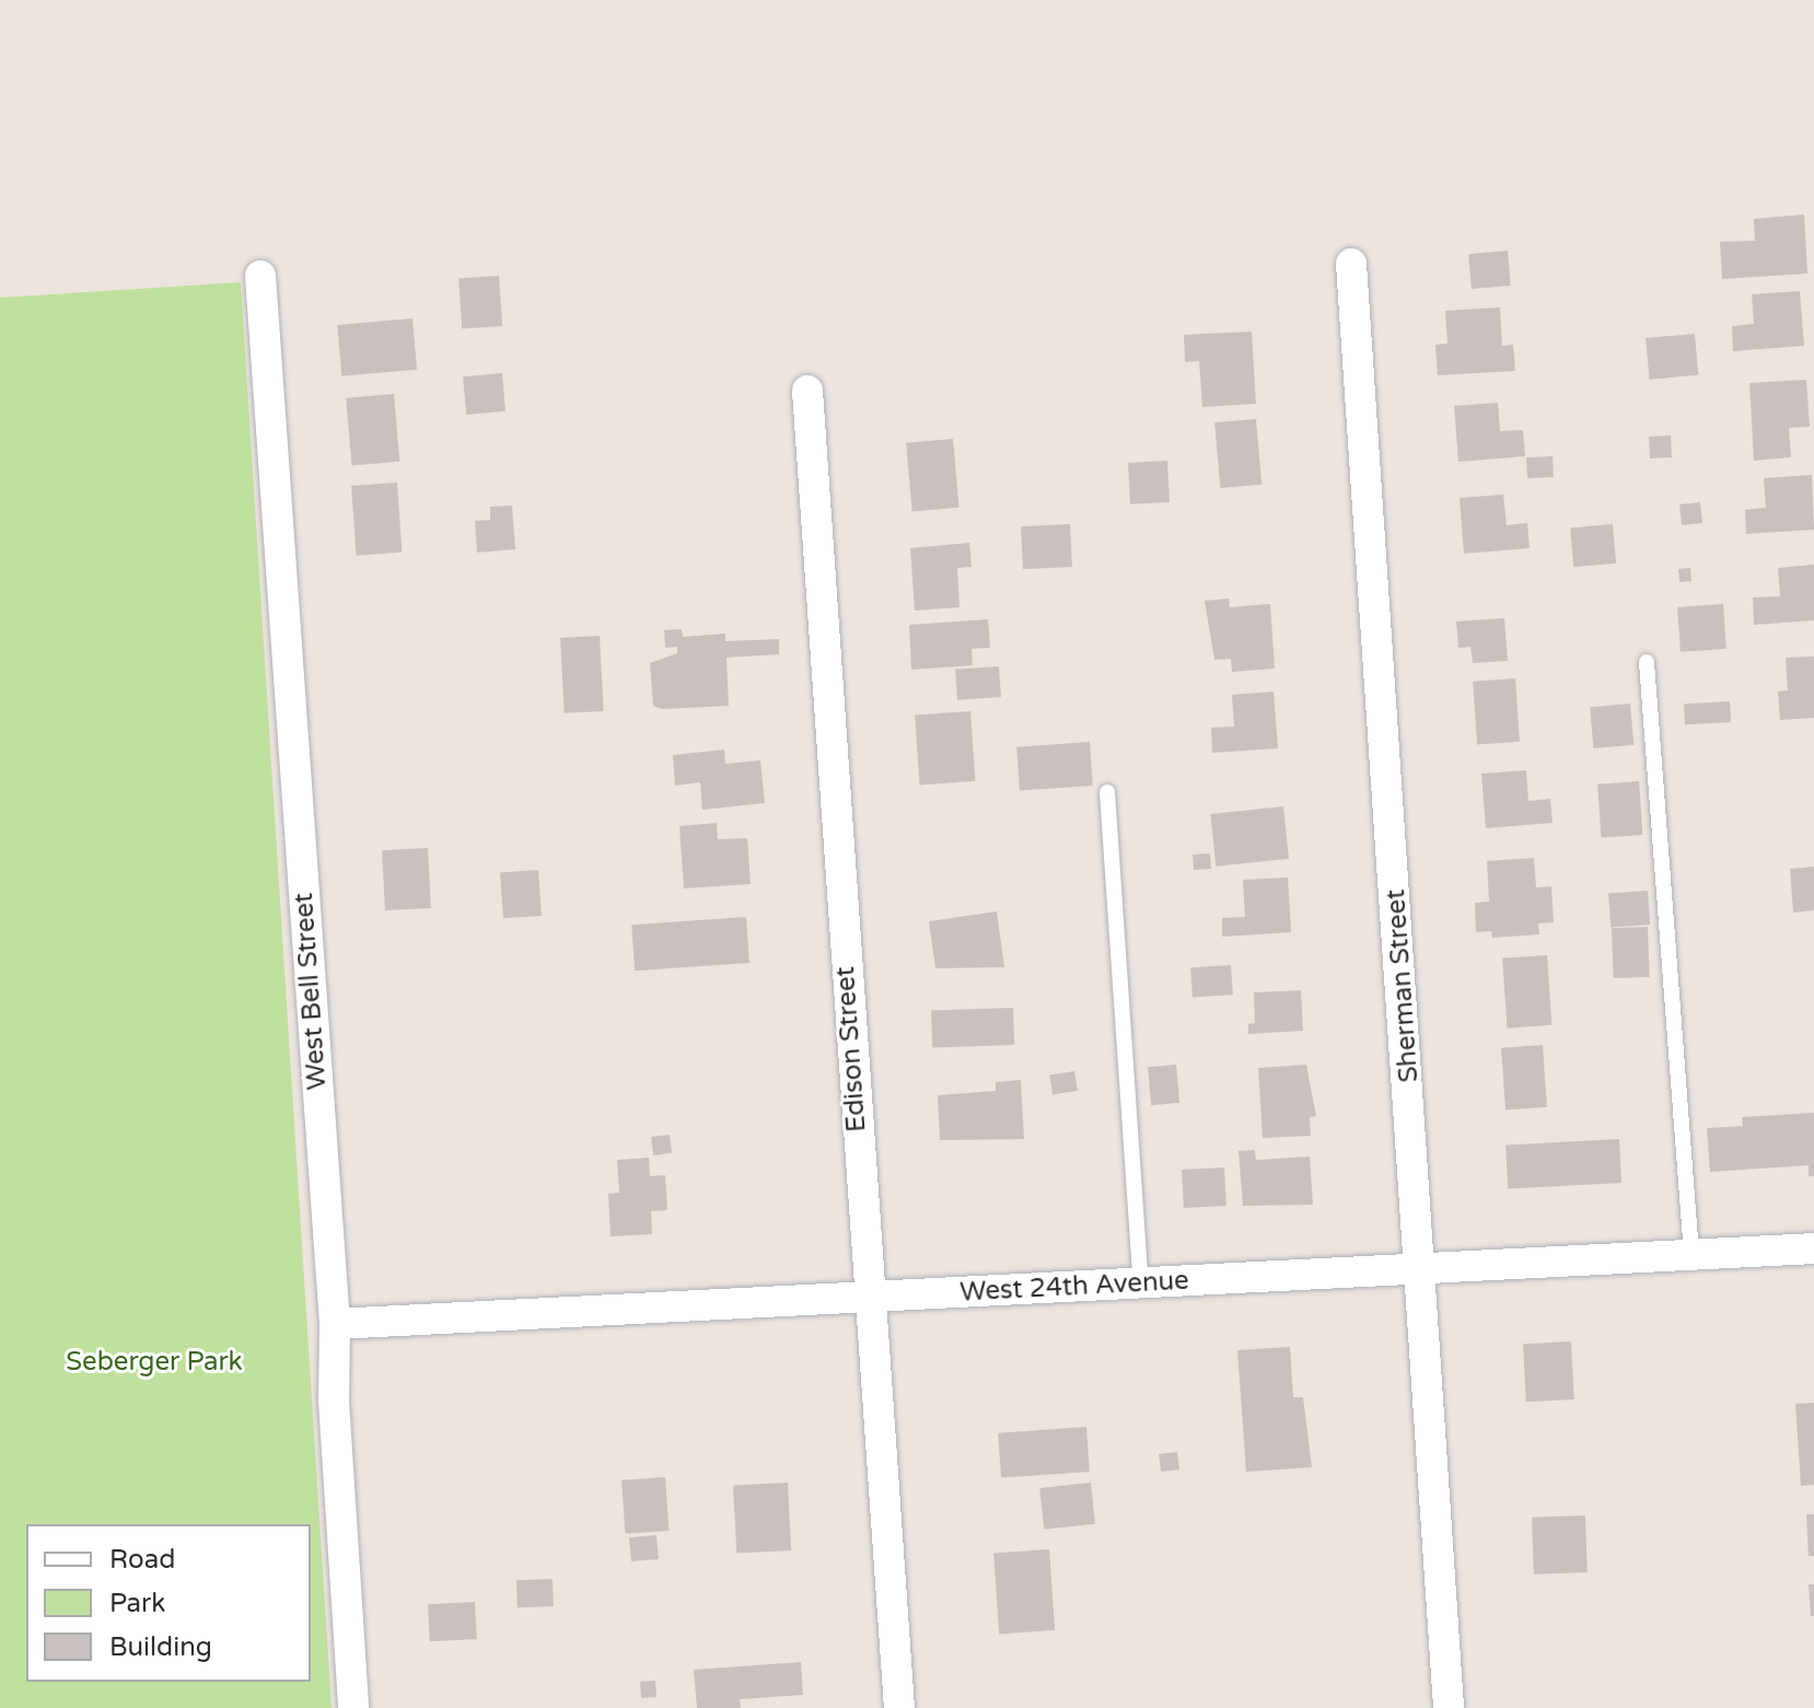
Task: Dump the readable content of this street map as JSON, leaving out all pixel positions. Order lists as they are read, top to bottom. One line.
{"streets":{"street":["Sherman Street","West Bell Street","Edison Street","West 24th Avenue"]},"crossings":[["Sherman Street","West 24th Avenue"],["West Bell Street","West 24th Avenue"],["Edison Street","West 24th Avenue"]],"parks":["Seberger Park"],"legend":["Road","Park","Building"]}
